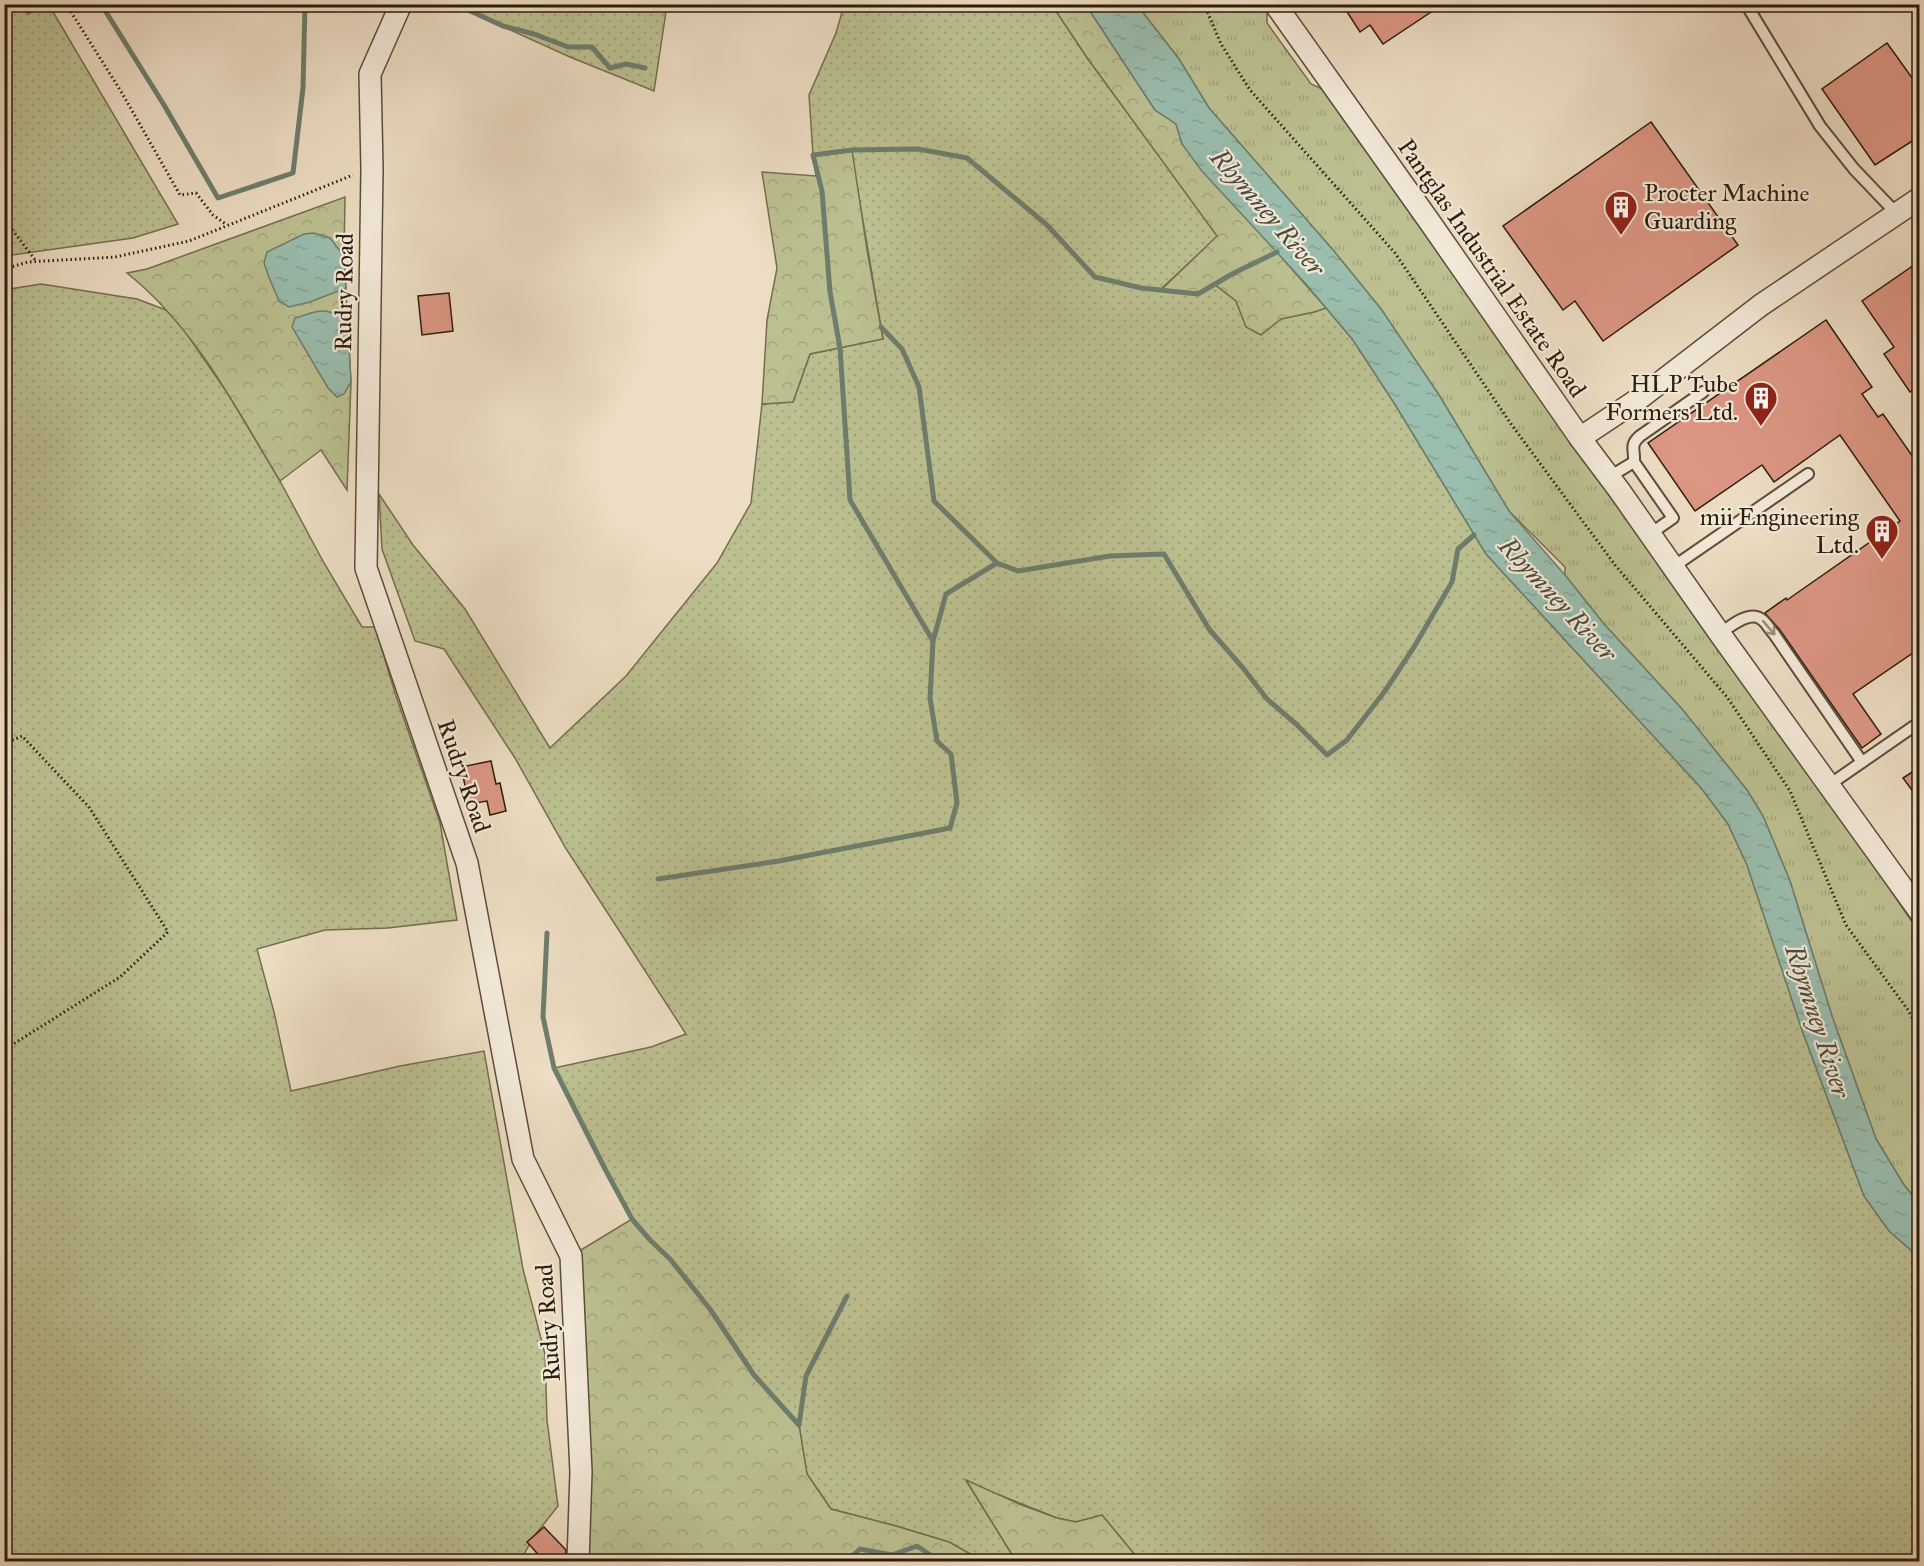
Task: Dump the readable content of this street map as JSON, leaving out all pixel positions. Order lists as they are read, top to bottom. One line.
{"streets":{"street":["Pantglas Industrial Estate Road","Rudry Road"]},"water":["Rhymney River"],"places":{"building":["Procter Machine Guarding","HLP Tube Formers Ltd.","mii Engineering Ltd."]}}
